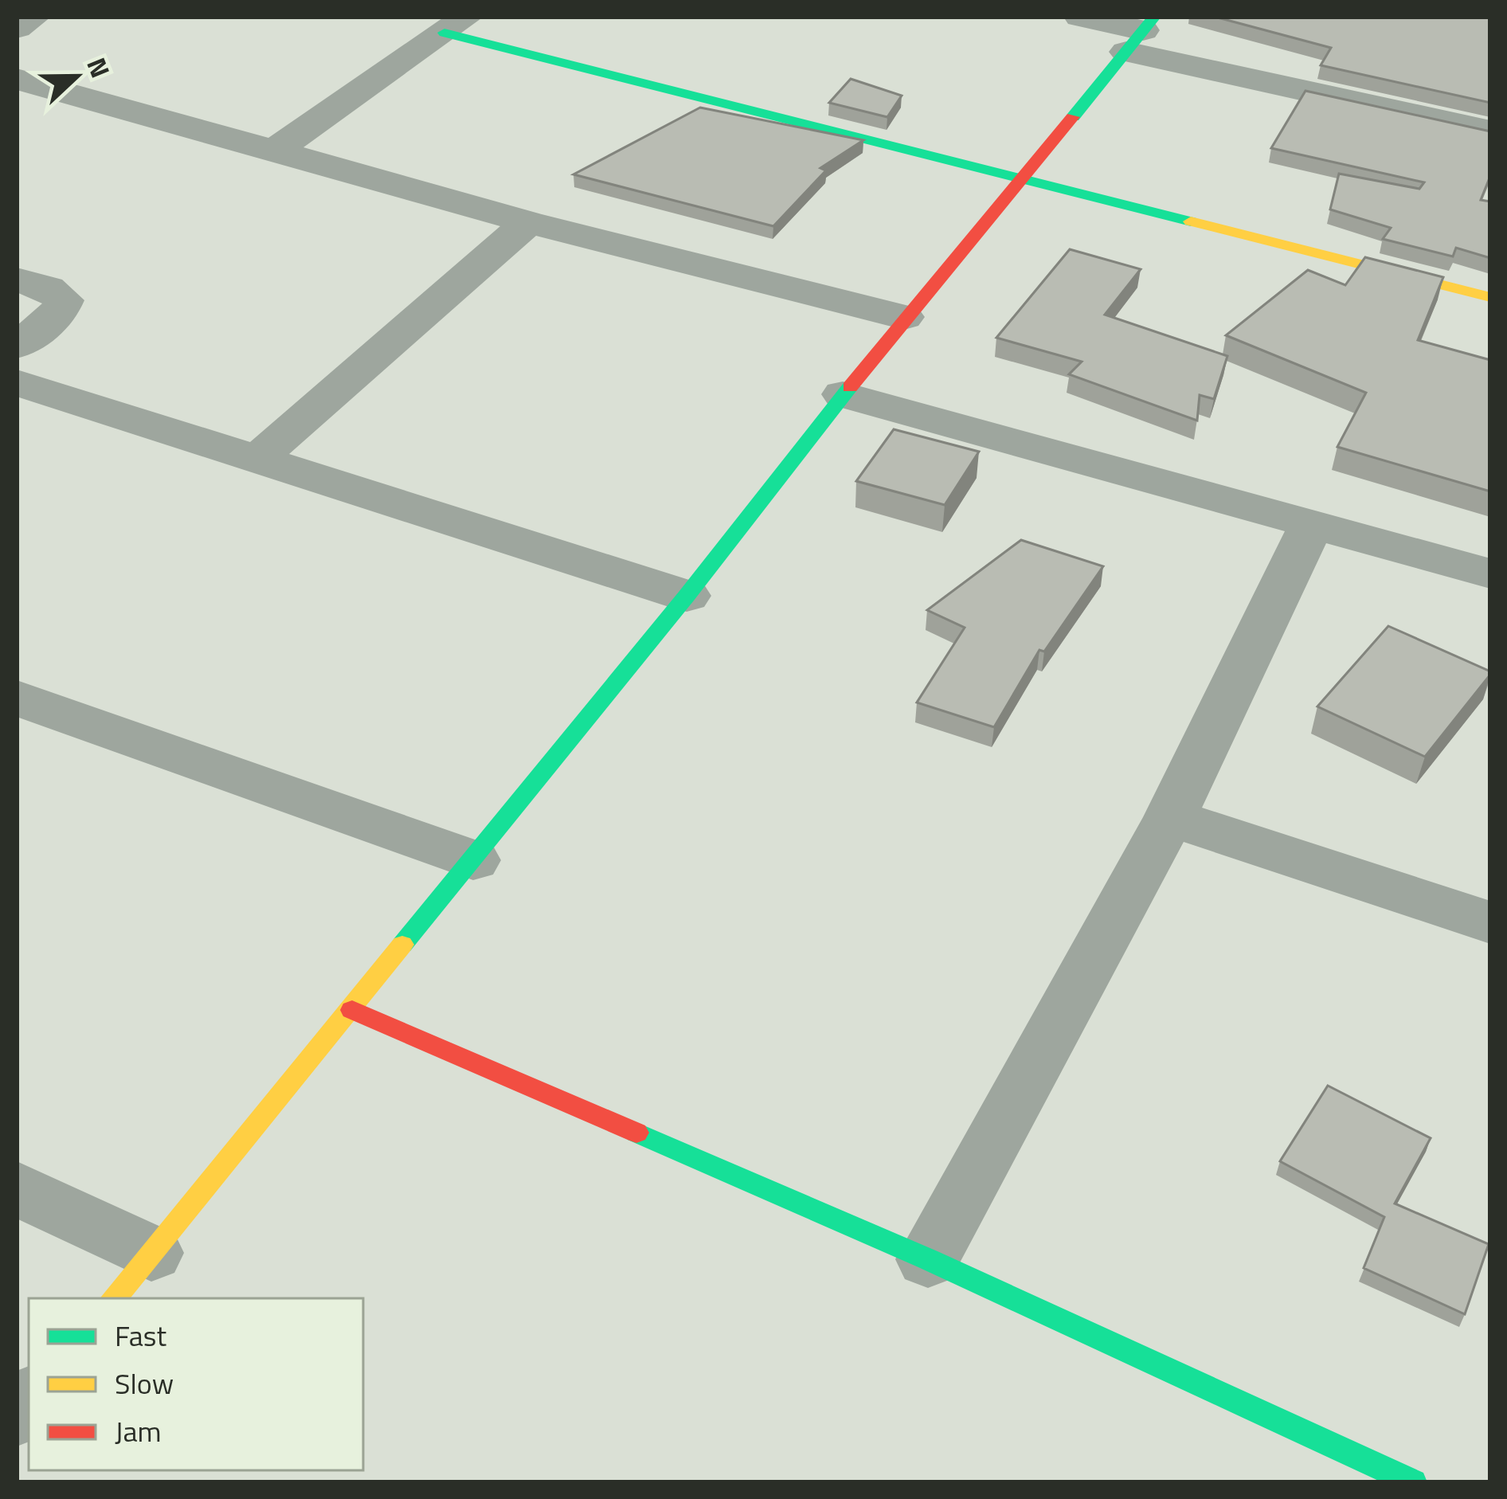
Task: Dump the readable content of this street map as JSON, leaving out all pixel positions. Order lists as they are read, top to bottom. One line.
{"legend":["Fast","Slow","Jam"],"north":"right"}
